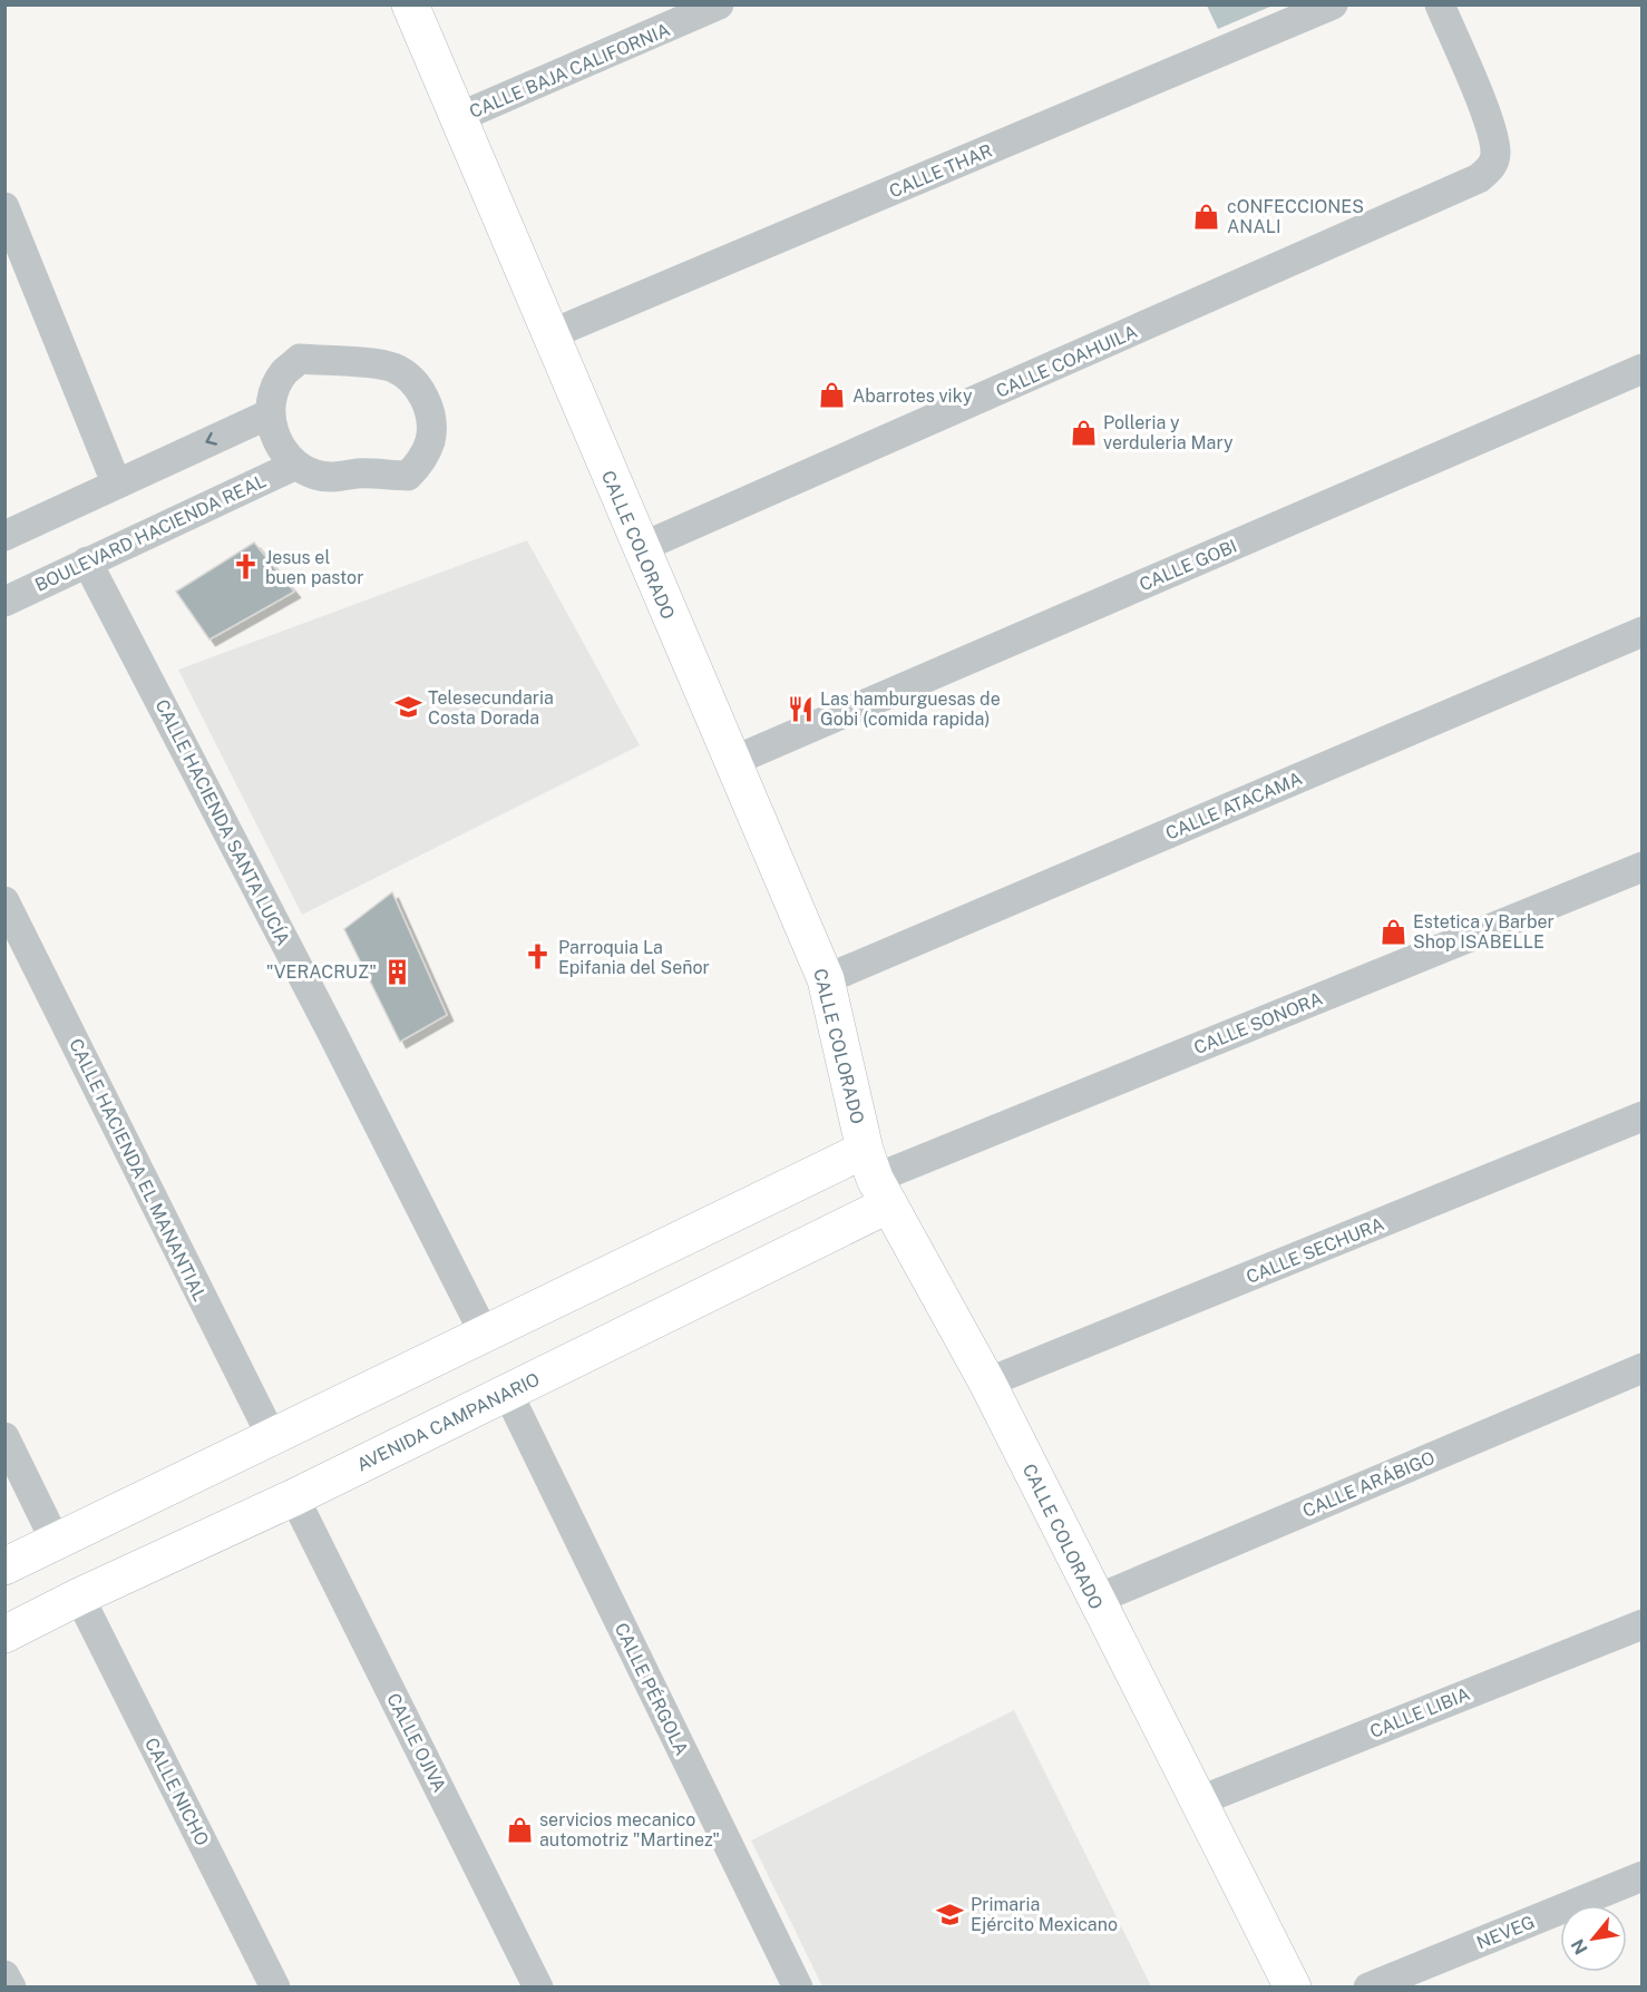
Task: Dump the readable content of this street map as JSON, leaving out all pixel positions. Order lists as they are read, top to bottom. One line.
{"streets":{"street":["CALLE BAJA CALIFORNIA","CALLE THAR","CALLE COAHUILA","BOULEVARD HACIENDA REAL","CALLE COLORADO","CALLE GOBI","CALLE ATACAMA","CALLE HACIENDA SANTA LUCÍA","CALLE SONORA","CALLE HACIENDA EL MANANTIAL","CALLE SECHURA","AVENIDA CAMPANARIO","CALLE ARÁBIGO","CALLE PÉRGOLA","CALLE LIBIA","CALLE OJIVA","CALLE NICHO","NEVEG"]},"crossings":[["CALLE BAJA CALIFORNIA","CALLE COLORADO"],["CALLE THAR","CALLE COLORADO"],["CALLE COAHUILA","CALLE COLORADO"],["BOULEVARD HACIENDA REAL","CALLE HACIENDA SANTA LUCÍA"],["CALLE COLORADO","CALLE GOBI"],["CALLE COLORADO","CALLE ATACAMA"],["CALLE COLORADO","CALLE SONORA"],["CALLE COLORADO","CALLE SECHURA"],["CALLE COLORADO","AVENIDA CAMPANARIO"],["CALLE COLORADO","CALLE ARÁBIGO"],["CALLE COLORADO","CALLE LIBIA"],["CALLE SONORA","AVENIDA CAMPANARIO"],["AVENIDA CAMPANARIO","CALLE PÉRGOLA"],["AVENIDA CAMPANARIO","CALLE OJIVA"],["AVENIDA CAMPANARIO","CALLE NICHO"]],"places":{"shop":["cONFECCIONES ANALI","Abarrotes viky","Polleria y verduleria Mary","Estetica y Barber Shop ISABELLE","servicios mecanico automotriz \"Martinez\""],"church":["Jesus el buen pastor","Parroquia La Epifania del Señor"],"school or university":["Telesecundaria Costa Dorada","Primaria Ejército Mexicano"],"restaurant":["Las hamburguesas de Gobi (comida rapida)"],"building":["\"VERACRUZ\""]},"north":"bottom left"}
